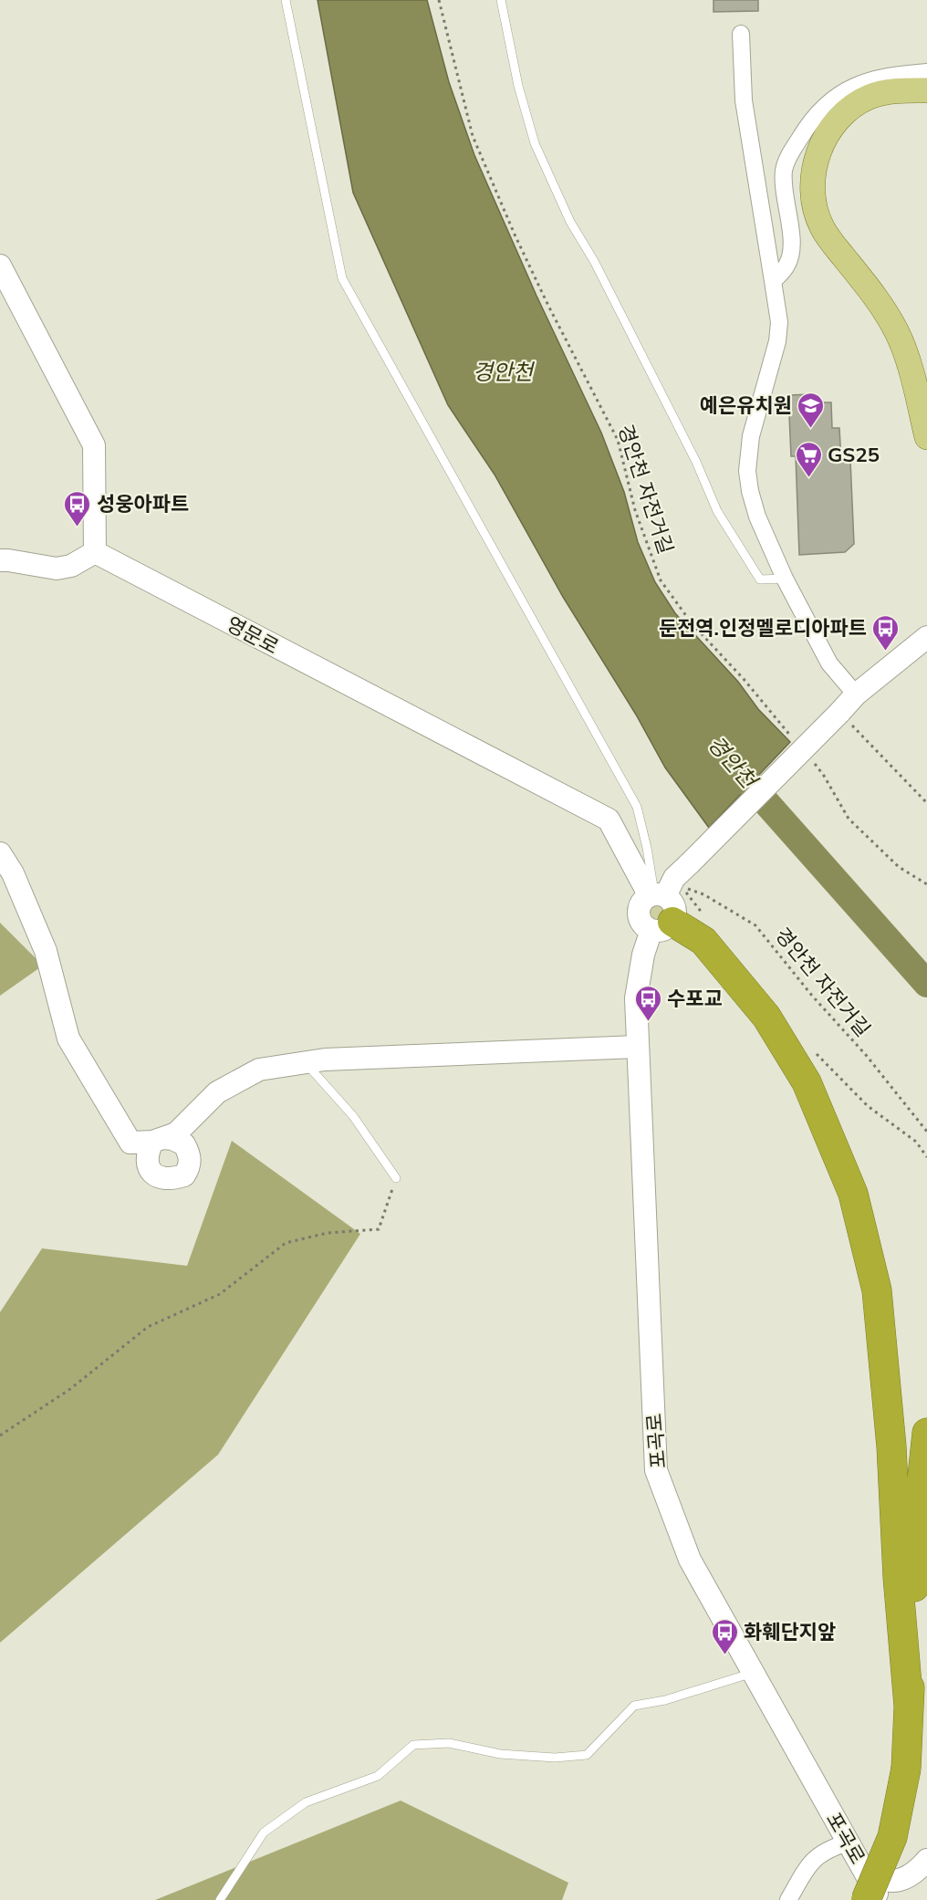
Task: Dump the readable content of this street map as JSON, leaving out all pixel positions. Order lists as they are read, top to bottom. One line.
{"streets":{"street":["영문로","포곡로"],"path":["경안천 자전거길"]},"crossings":[["경안천 자전거길","영문로"],["경안천 자전거길","포곡로"],["영문로","포곡로"]],"water":["경안천"],"places":{"school or university":["예은유치원"],"supermarket":["GS25"],"bus stop":["성웅아파트","둔전역.인정멜로디아파트","수포교","화훼단지앞"]}}
